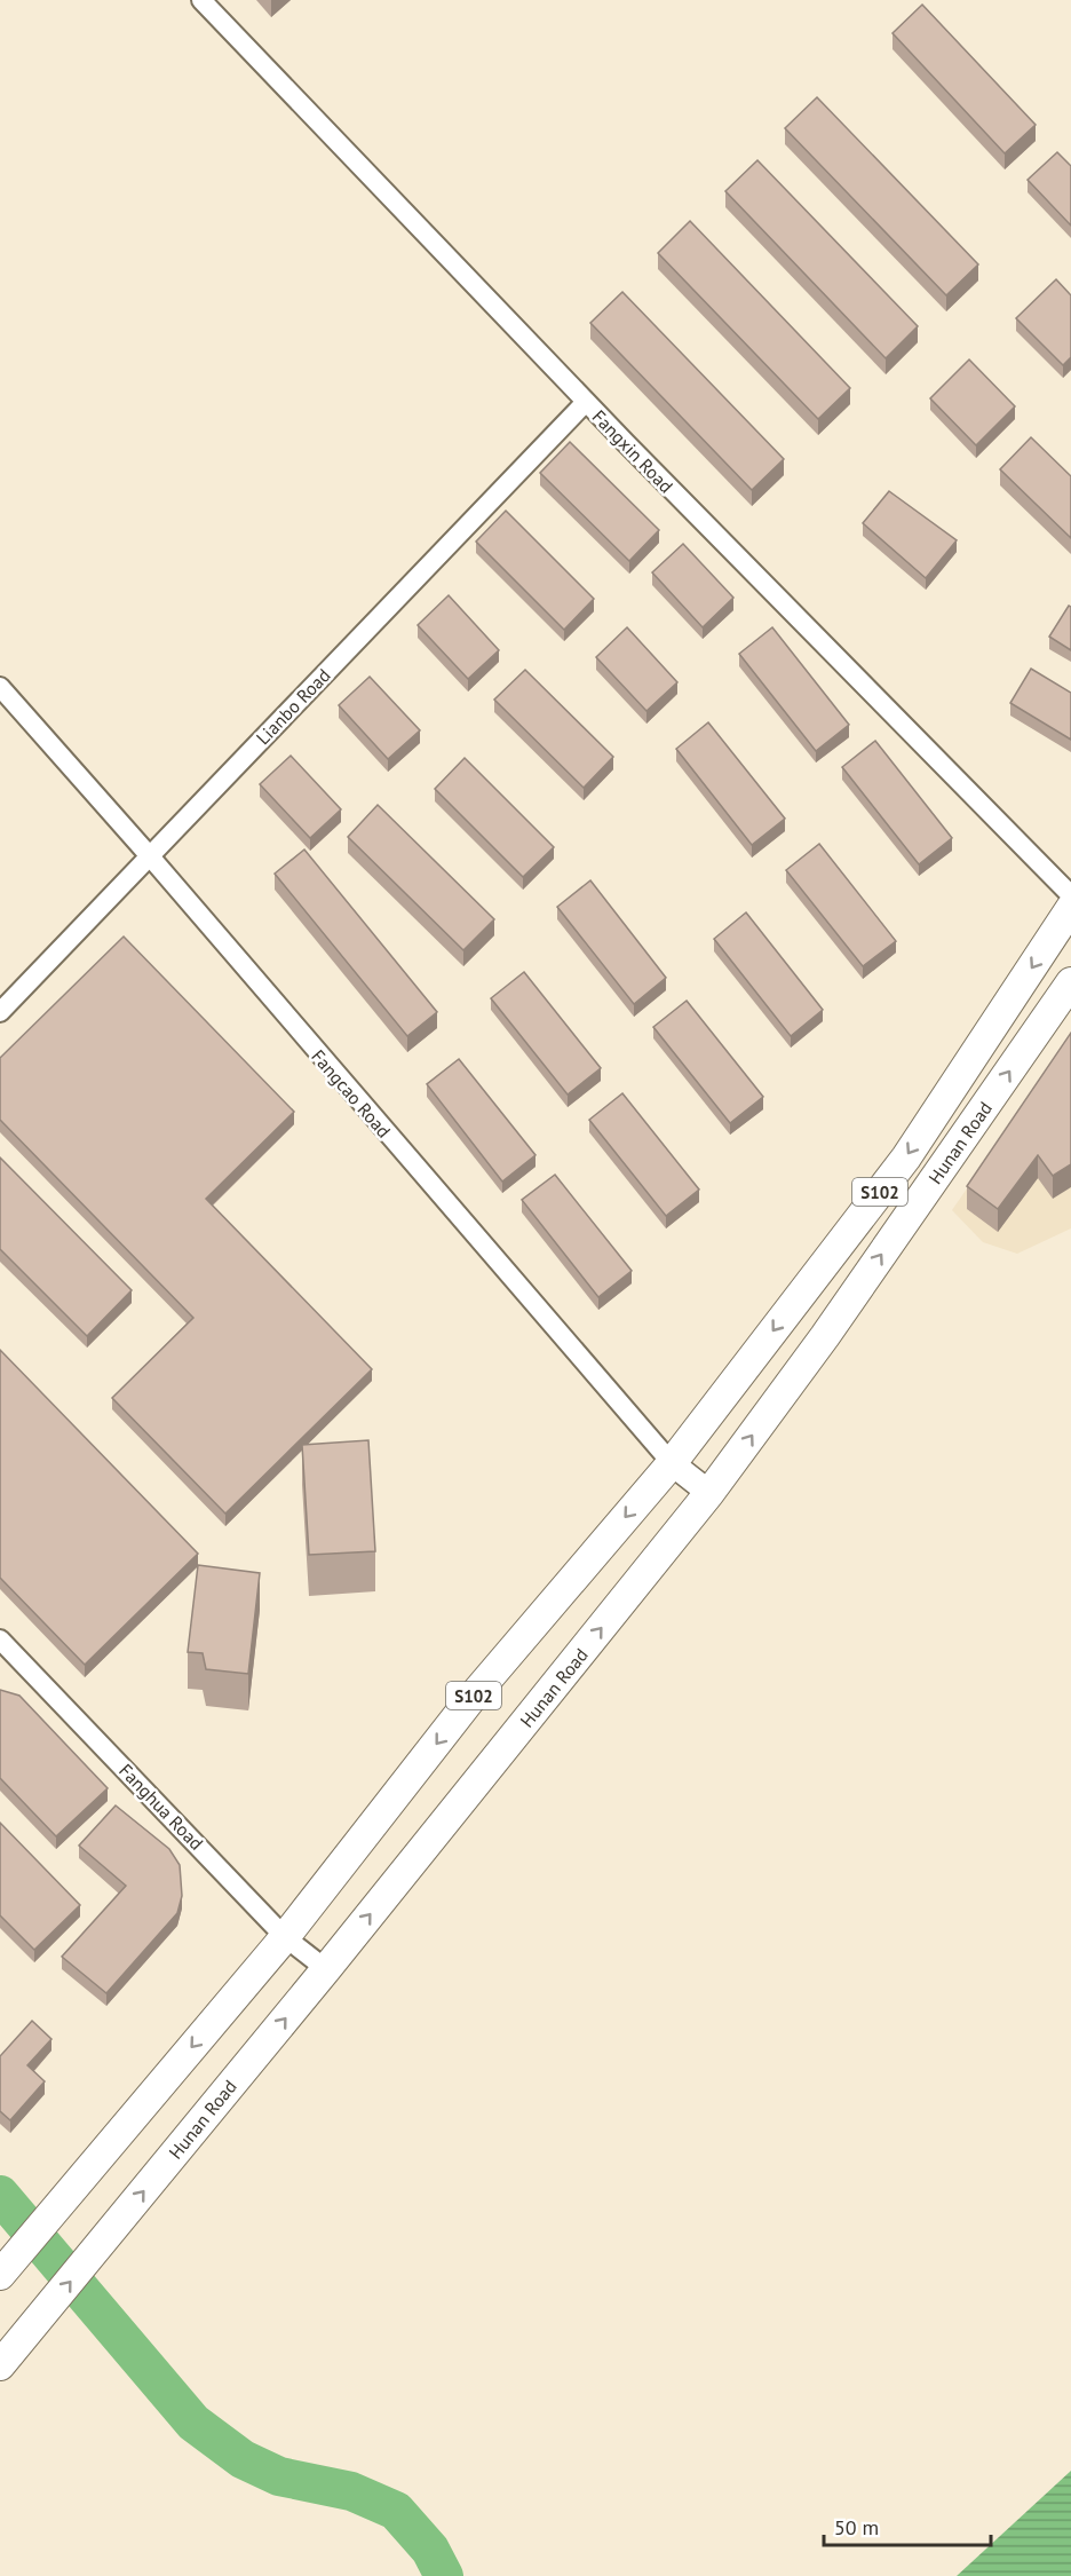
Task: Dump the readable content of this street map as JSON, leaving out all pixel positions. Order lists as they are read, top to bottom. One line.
{"streets":{"main road":["Hunan Road","S102"],"street":["Fangxin Road","Lianbo Road","Fangcao Road","Fanghua Road"]},"crossings":[["Fangxin Road","Lianbo Road"],["Lianbo Road","Fangcao Road"],["Fangcao Road","Hunan Road"],["Hunan Road","Fanghua Road"]],"scale_bar":"50 m"}
